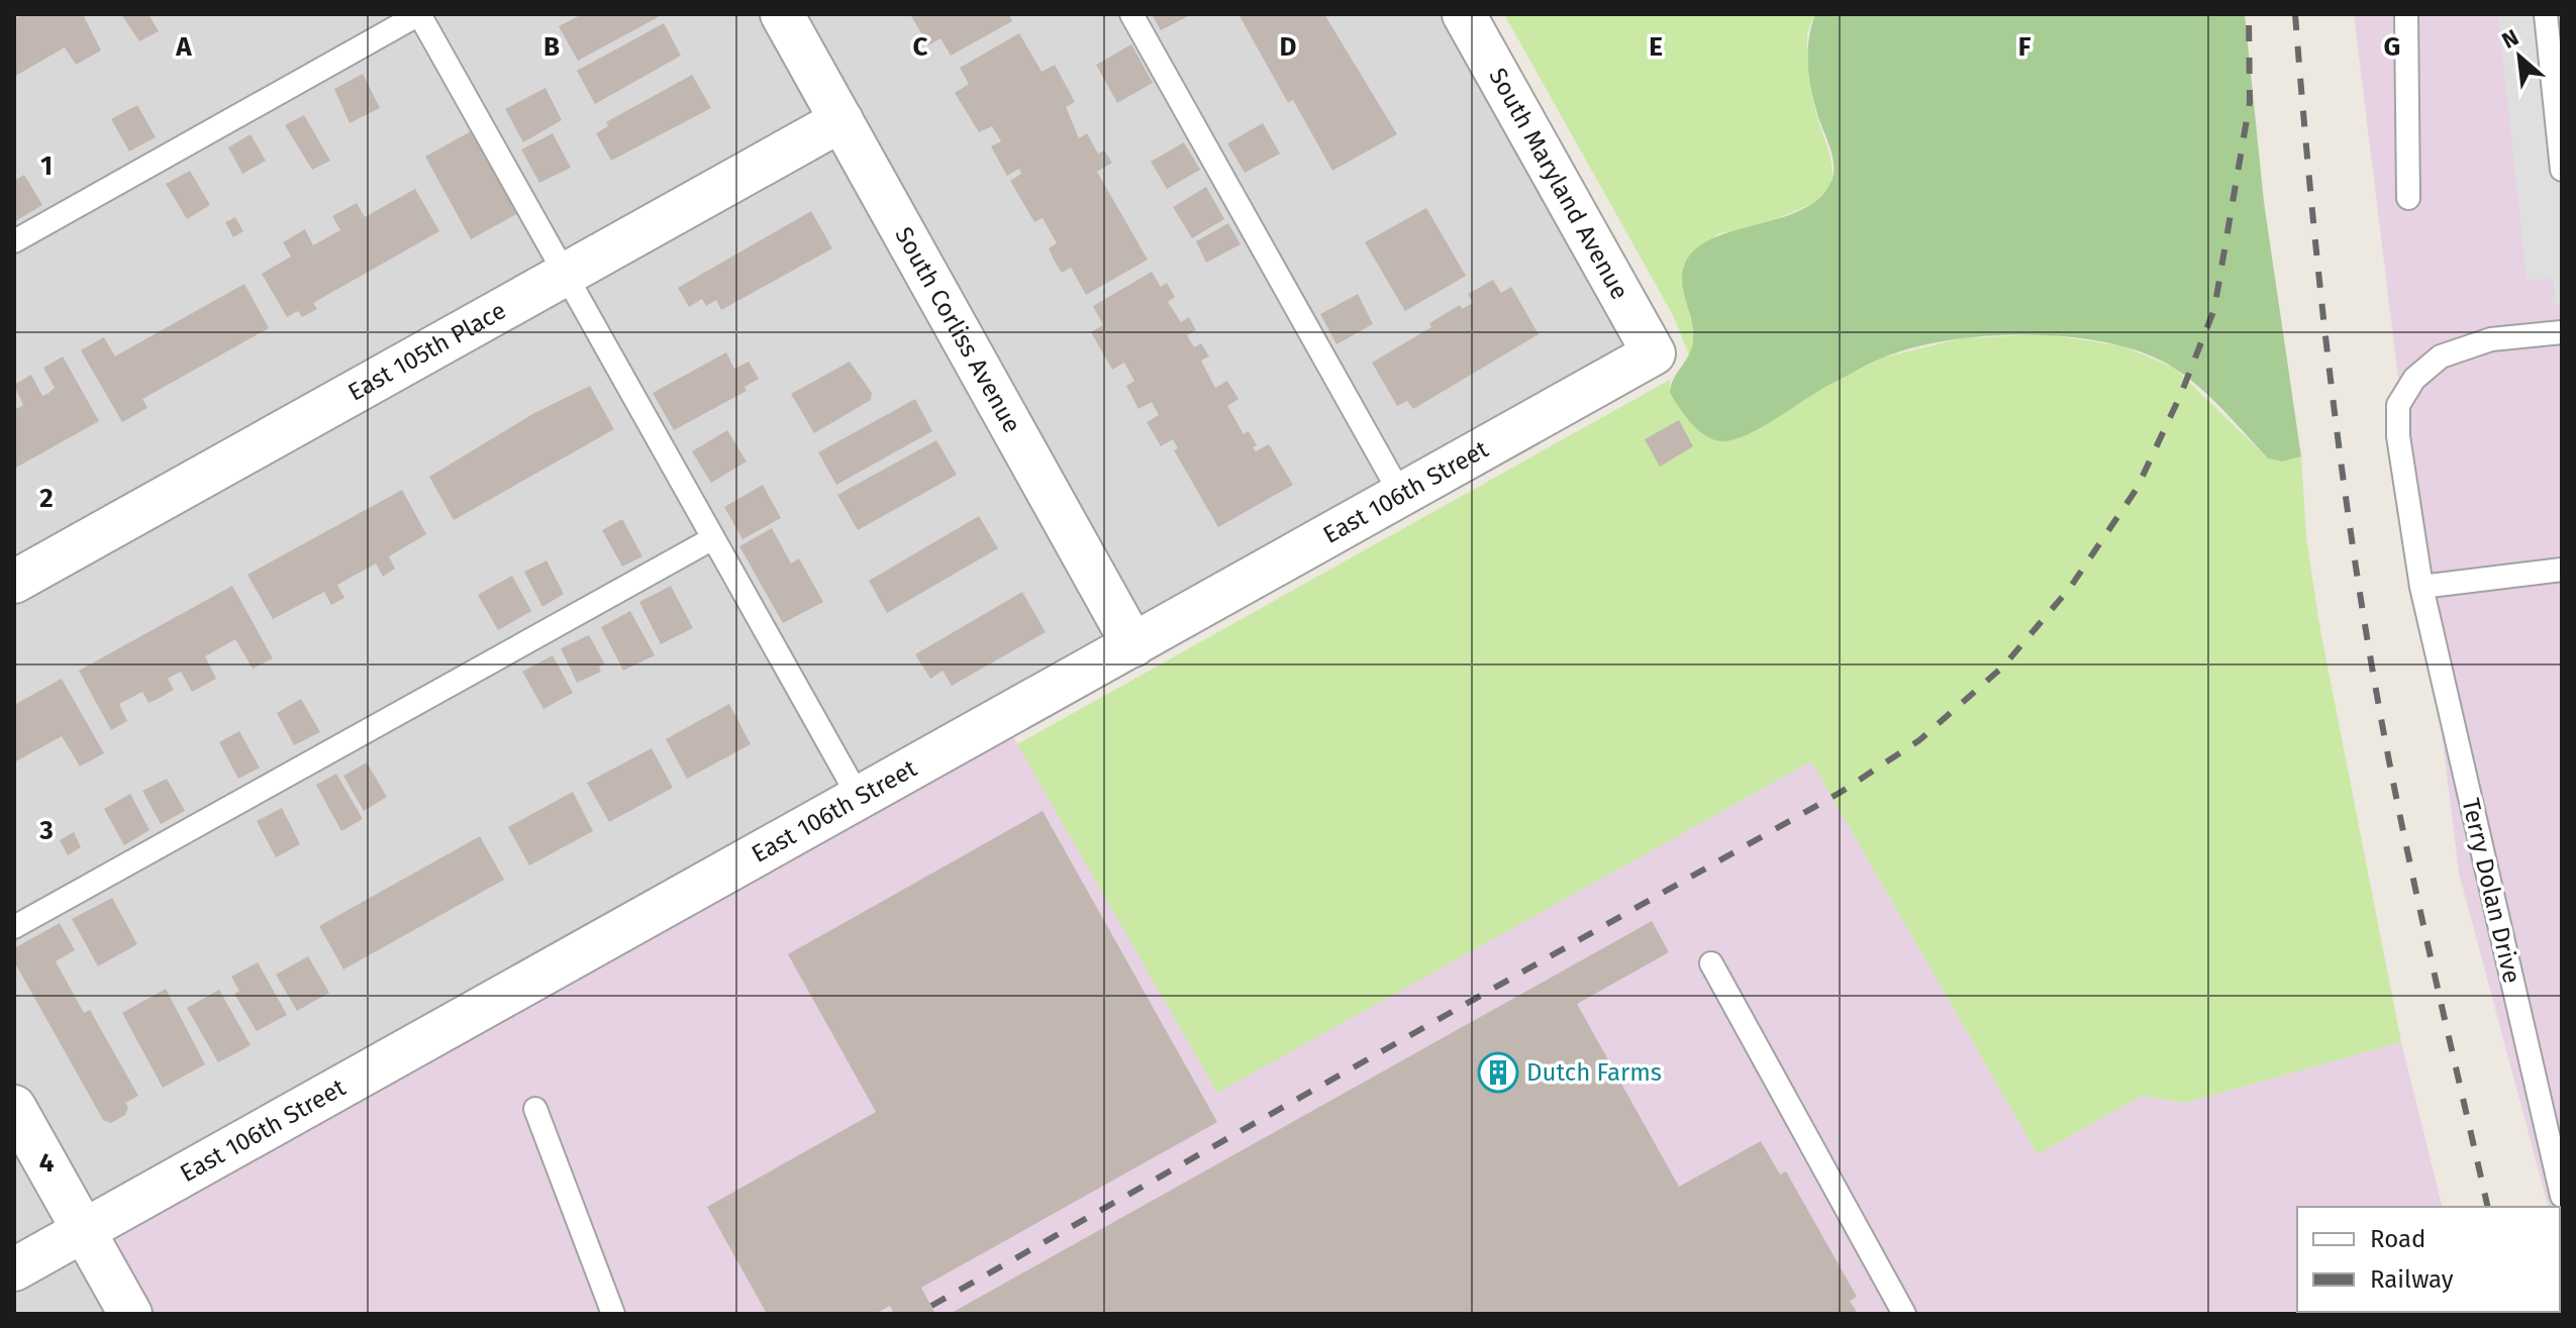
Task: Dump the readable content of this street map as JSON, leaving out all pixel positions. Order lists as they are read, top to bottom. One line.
{"streets":{"street":["South Maryland Avenue","South Corliss Avenue","East 105th Place","East 106th Street"],"lane":["Terry Dolan Drive"]},"crossings":[["South Maryland Avenue","East 106th Street"],["South Corliss Avenue","East 105th Place"],["South Corliss Avenue","East 106th Street"]],"places":{"building":["Dutch Farms"]},"legend":["Road","Railway"],"north":"top left","grid":{"columns":["A","B","C","D","E","F","G"],"rows":["1","2","3","4"]}}
